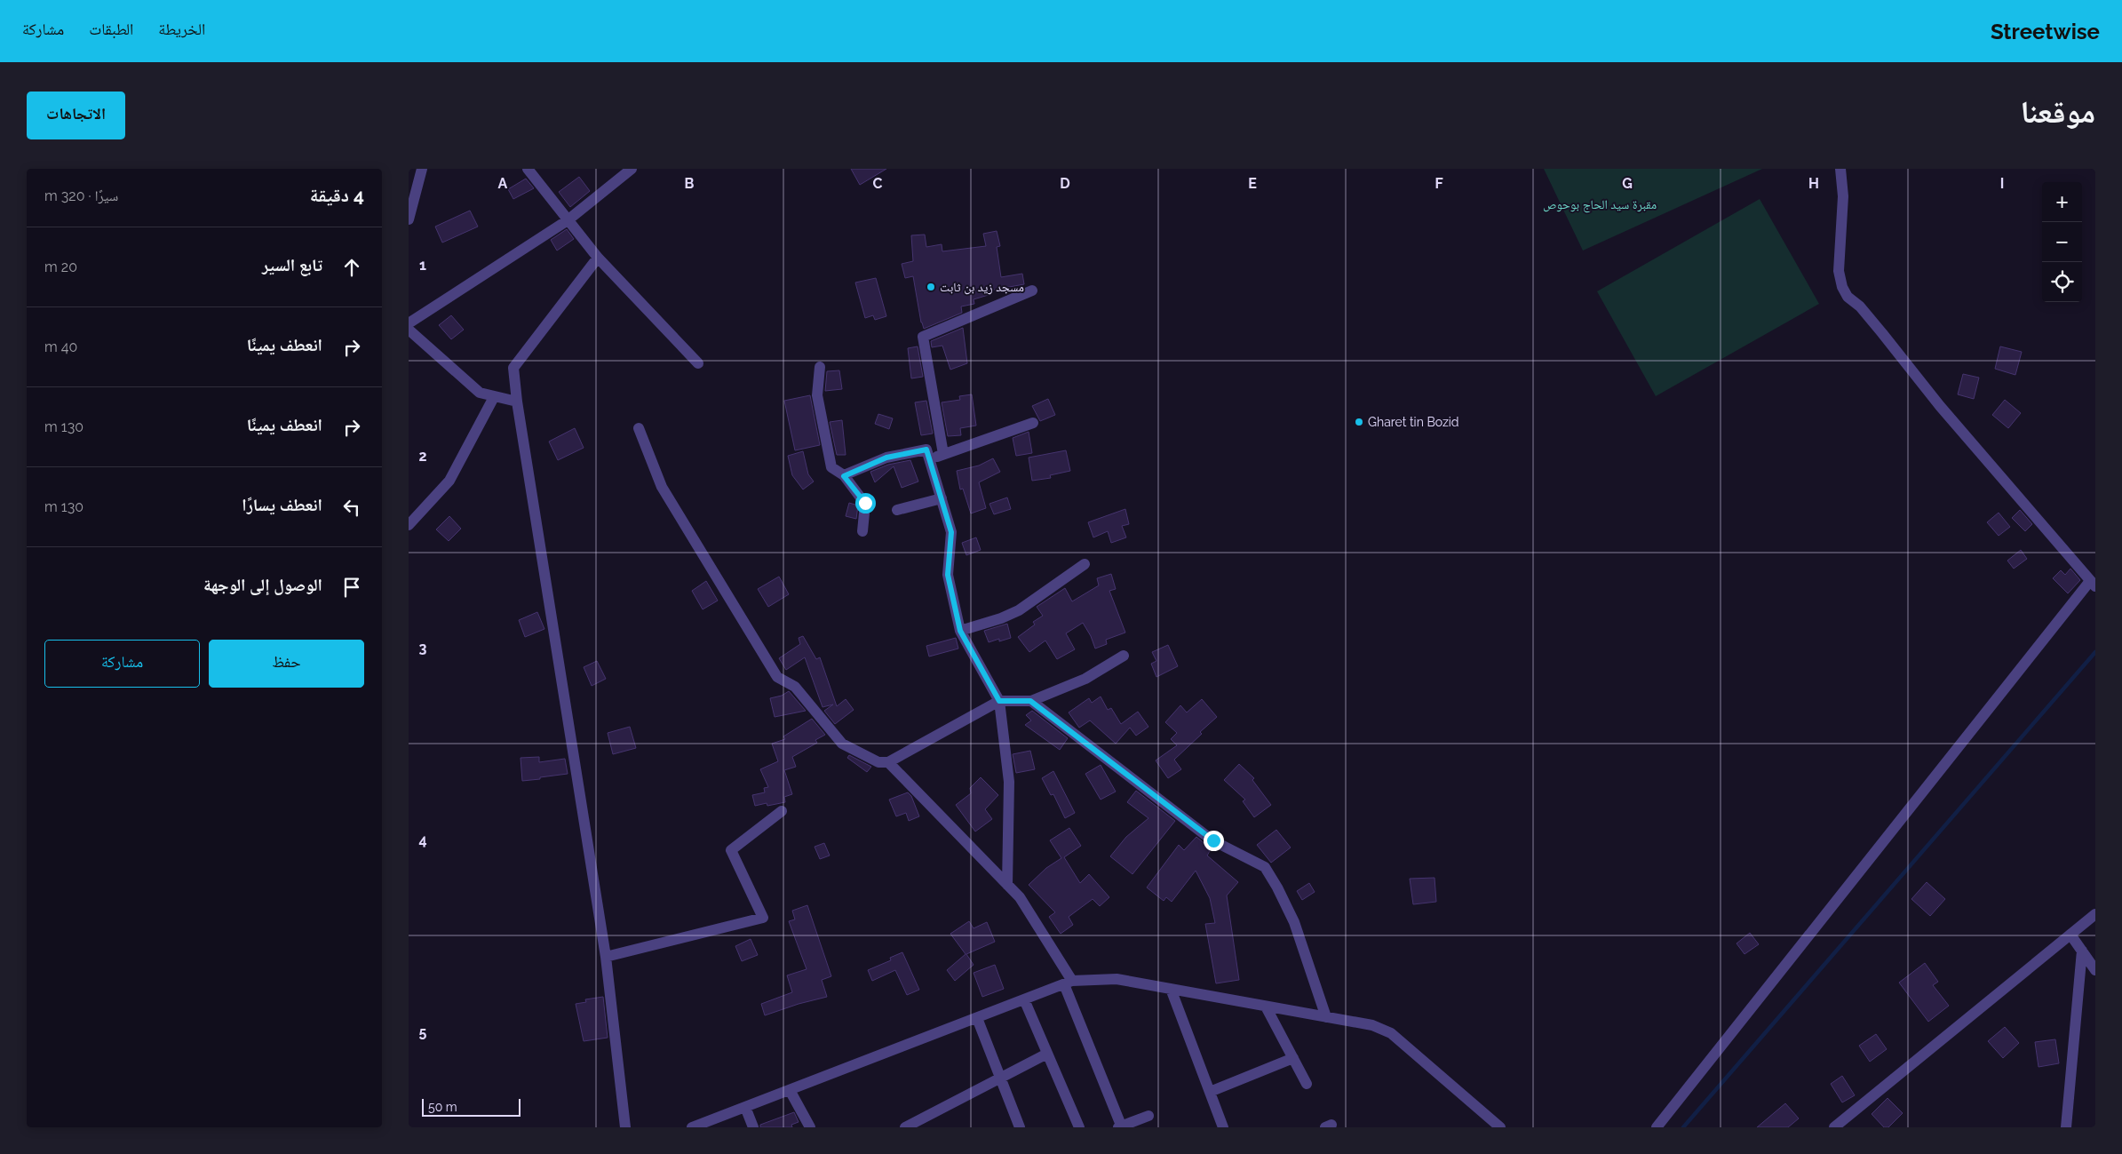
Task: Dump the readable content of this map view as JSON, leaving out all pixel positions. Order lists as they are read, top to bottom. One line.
{"parks":["مقبرة سيد الحاج بوحوص"],"places":["مسجد زيد بن ثابت","Gharet tin Bozid"],"scale_bar":"50 m","page":{"header":"Streetwise","nav":["الخريطة","الطبقات","مشاركة"],"title":"موقعنا","buttons":["الاتجاهات",["حفظ","مشاركة"]],"heading":["4 دقيقة","سيرًا · 320 m"],"map_buttons":["+","−"],"list":[["تابع السير","20 m"],["انعطف يمينًا","40 m"],["انعطف يمينًا","130 m"],["انعطف يسارًا","130 m"],"الوصول إلى الوجهة"],"scale":"50 m"},"grid":{"columns":["A","B","C","D","E","F","G","H","I"],"rows":["1","2","3","4","5"]}}
